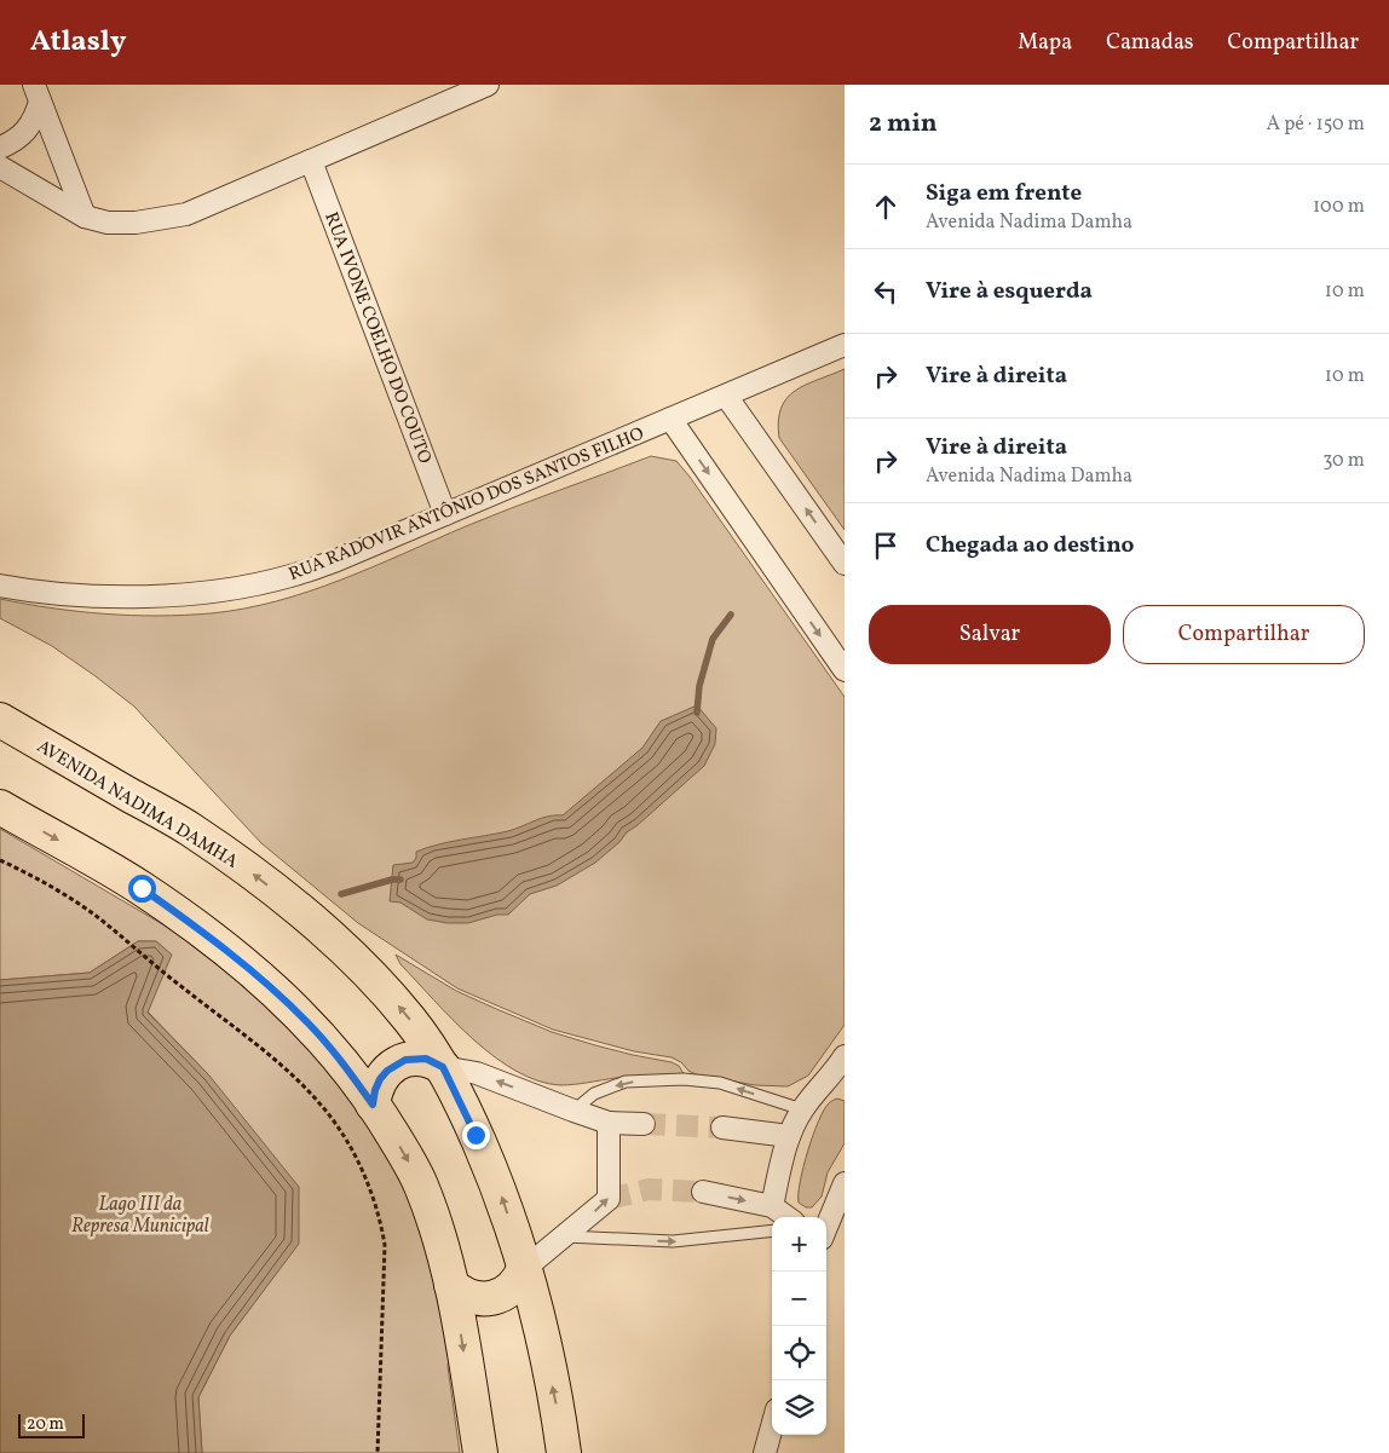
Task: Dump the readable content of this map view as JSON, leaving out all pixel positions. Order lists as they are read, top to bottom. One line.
{"streets":{"main road":["AVENIDA NADIMA DAMHA"],"street":["RUA IVONE COELHO DO COUTO","RUA RADOVIR ANTÔNIO DOS SANTOS FILHO"]},"crossings":[["RUA IVONE COELHO DO COUTO","RUA RADOVIR ANTÔNIO DOS SANTOS FILHO"]],"water":["Lago III da Represa Municipal"],"scale_bar":"20 m","page":{"header":"Atlasly","nav":["Mapa","Camadas","Compartilhar"],"heading":["2 min","A pé · 150 m"],"list":[["Siga em frente","Avenida Nadima Damha","100 m"],["Vire à esquerda","10 m"],["Vire à direita","10 m"],["Vire à direita","Avenida Nadima Damha","30 m"],"Chegada ao destino"],"buttons":["Salvar","Compartilhar"],"map_buttons":["+","−"],"scale":"20 m"}}
